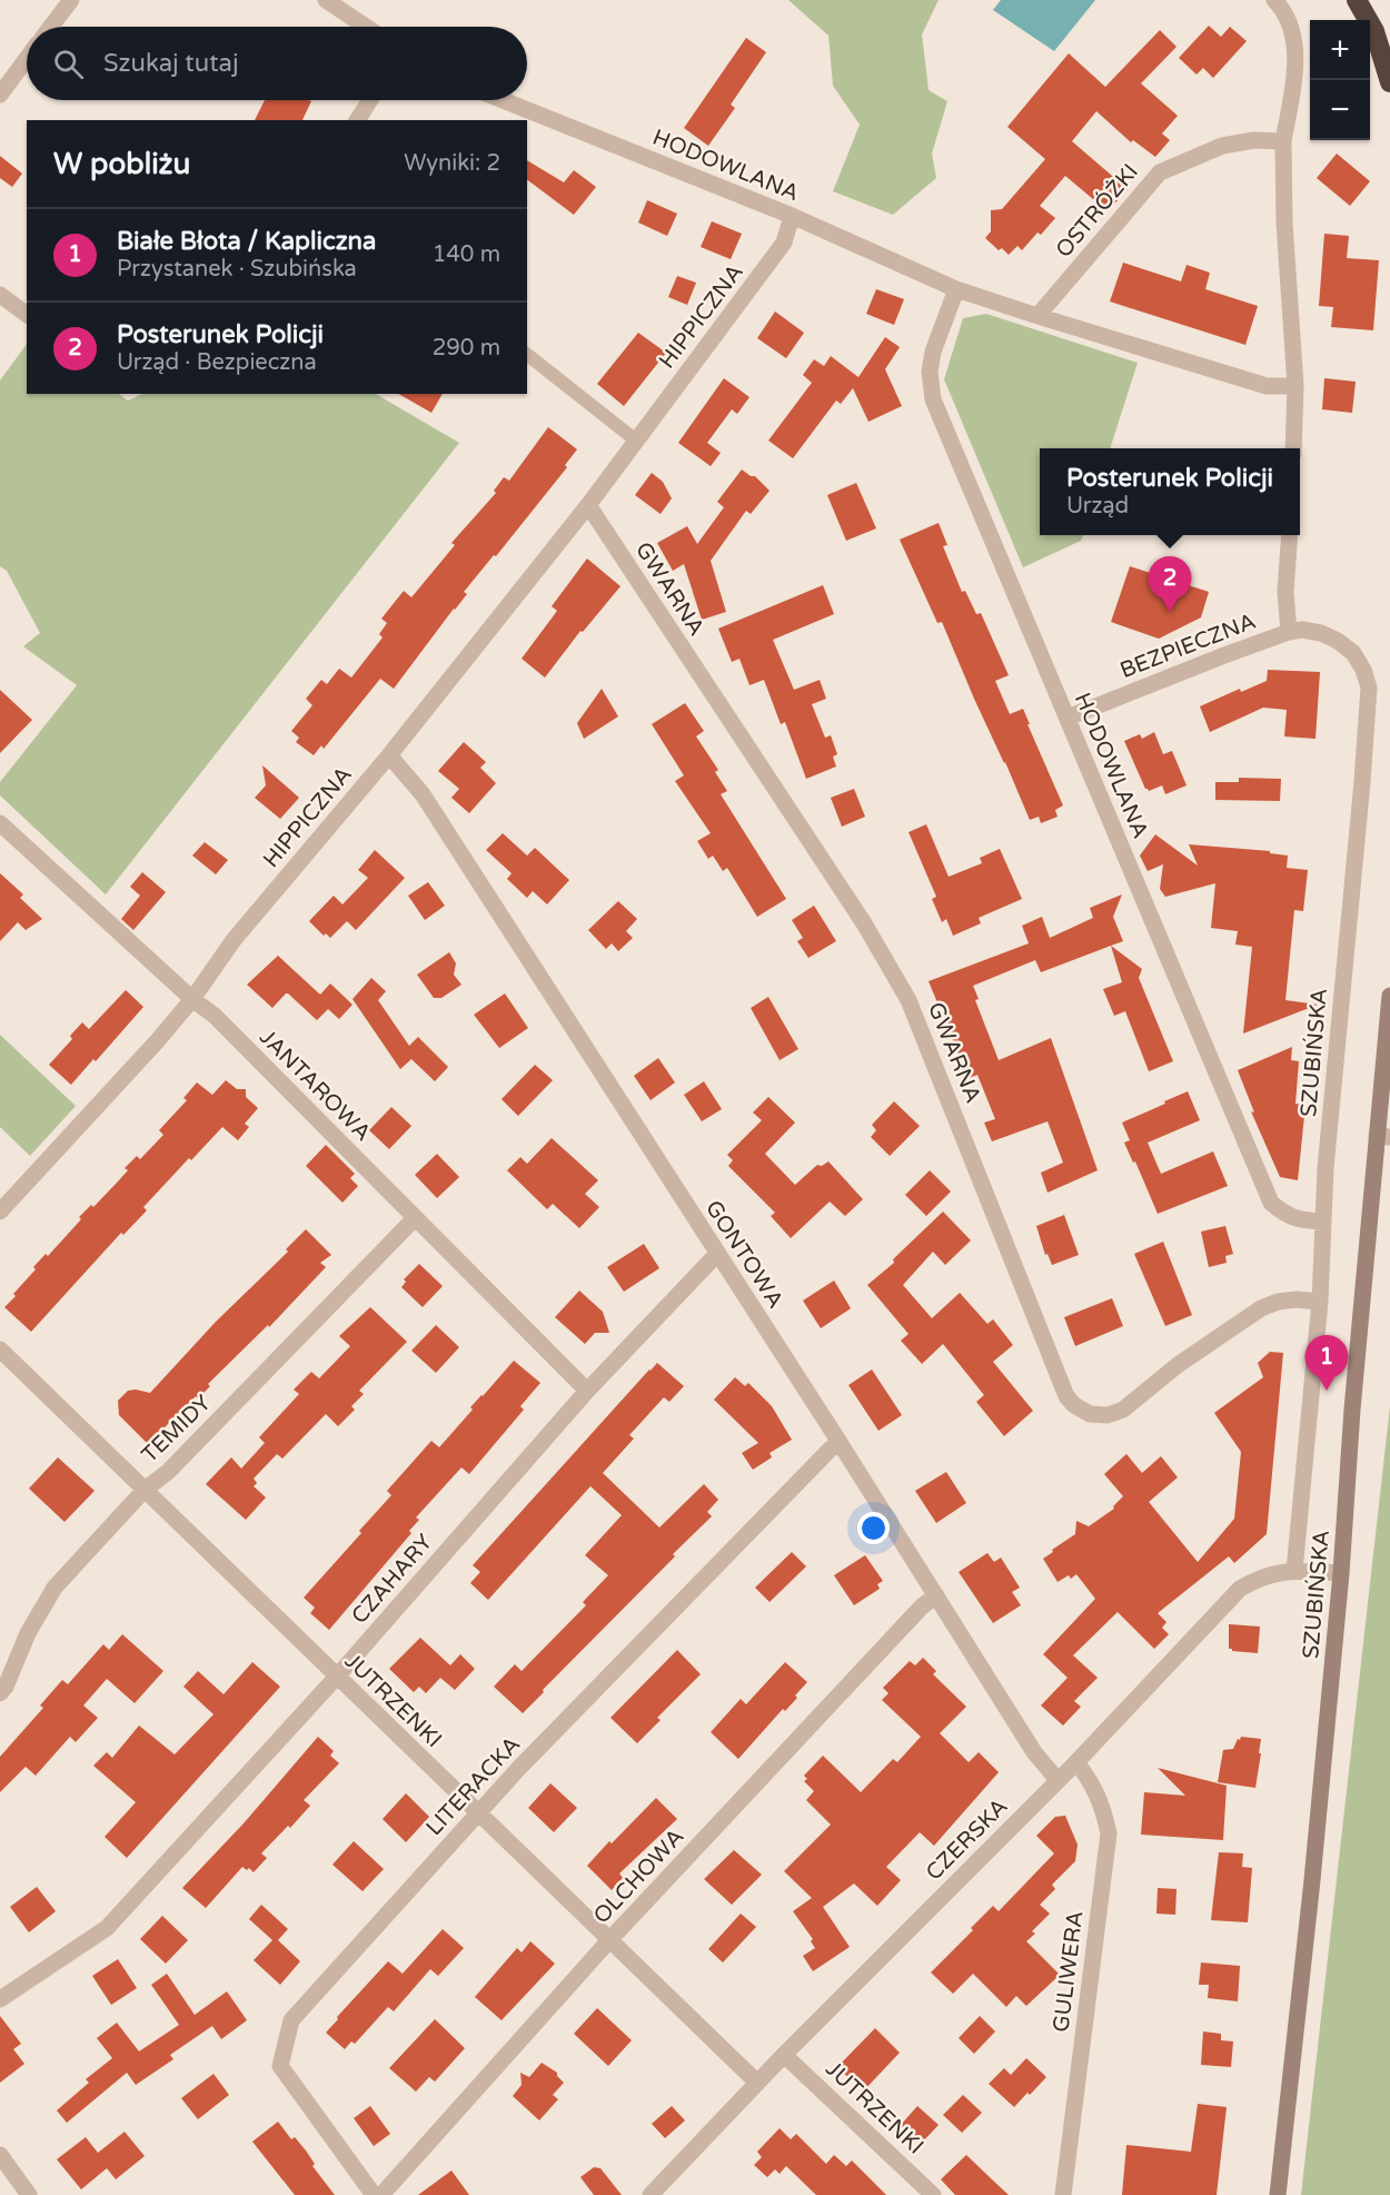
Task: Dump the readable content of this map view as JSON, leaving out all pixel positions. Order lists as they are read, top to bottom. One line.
{"streets":{"main road":["SZUBIŃSKA"],"street":["HODOWLANA","OSTRÓŻKI","HIPPICZNA","GWARNA","BEZPIECZNA","JANTAROWA","GONTOWA","TEMIDY","CZAHARY","JUTRZENKI","LITERACKA","CZERSKA","OLCHOWA","GULIWERA"]},"crossings":[["HODOWLANA","OSTRÓŻKI"],["HODOWLANA","HIPPICZNA"],["HODOWLANA","BEZPIECZNA"],["HODOWLANA","SZUBIŃSKA"],["HIPPICZNA","GWARNA"],["HIPPICZNA","JANTAROWA"],["HIPPICZNA","GONTOWA"],["GWARNA","SZUBIŃSKA"],["BEZPIECZNA","SZUBIŃSKA"],["SZUBIŃSKA","CZERSKA"],["JANTAROWA","TEMIDY"],["JANTAROWA","CZAHARY"],["GONTOWA","CZAHARY"],["GONTOWA","LITERACKA"],["GONTOWA","CZERSKA"],["GONTOWA","OLCHOWA"],["TEMIDY","JUTRZENKI"],["CZAHARY","JUTRZENKI"],["JUTRZENKI","LITERACKA"],["JUTRZENKI","CZERSKA"],["JUTRZENKI","OLCHOWA"],["CZERSKA","GULIWERA"]],"page":{"map_buttons":["+","−"],"search":"Szukaj tutaj","heading":["W pobliżu","Wyniki: 2"],"list":[{"mark":"1","name":"Białe Błota / Kapliczna","note":"Przystanek · Szubińska","value":"140 m"},{"mark":"2","name":"Posterunek Policji","note":"Urząd · Bezpieczna","value":"290 m"}],"popup":["Posterunek Policji","Urząd"],"pins":["2","1"]}}
